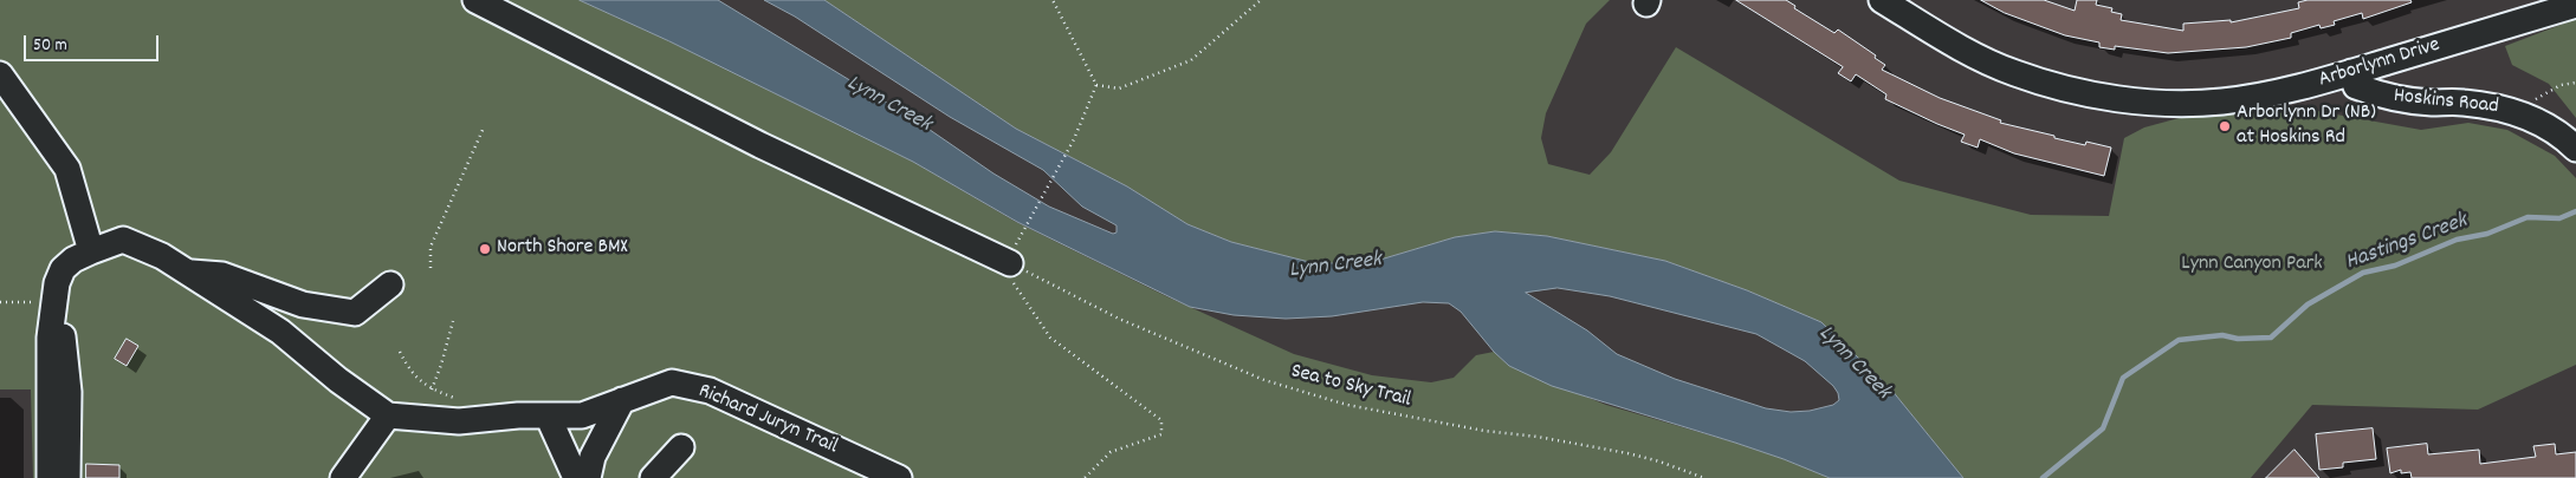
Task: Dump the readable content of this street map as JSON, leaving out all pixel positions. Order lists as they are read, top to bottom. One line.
{"streets":{"street":["Arborlynn Drive","Hoskins Road","Richard Juryn Trail"],"path":["Sea to Sky Trail"]},"crossings":[["Arborlynn Drive","Hoskins Road"]],"water":["Lynn Creek","Hastings Creek"],"parks":["Lynn Canyon Park"],"places":["Arborlynn Dr (NB) at Hoskins Rd","North Shore BMX"],"scale_bar":"50 m"}
